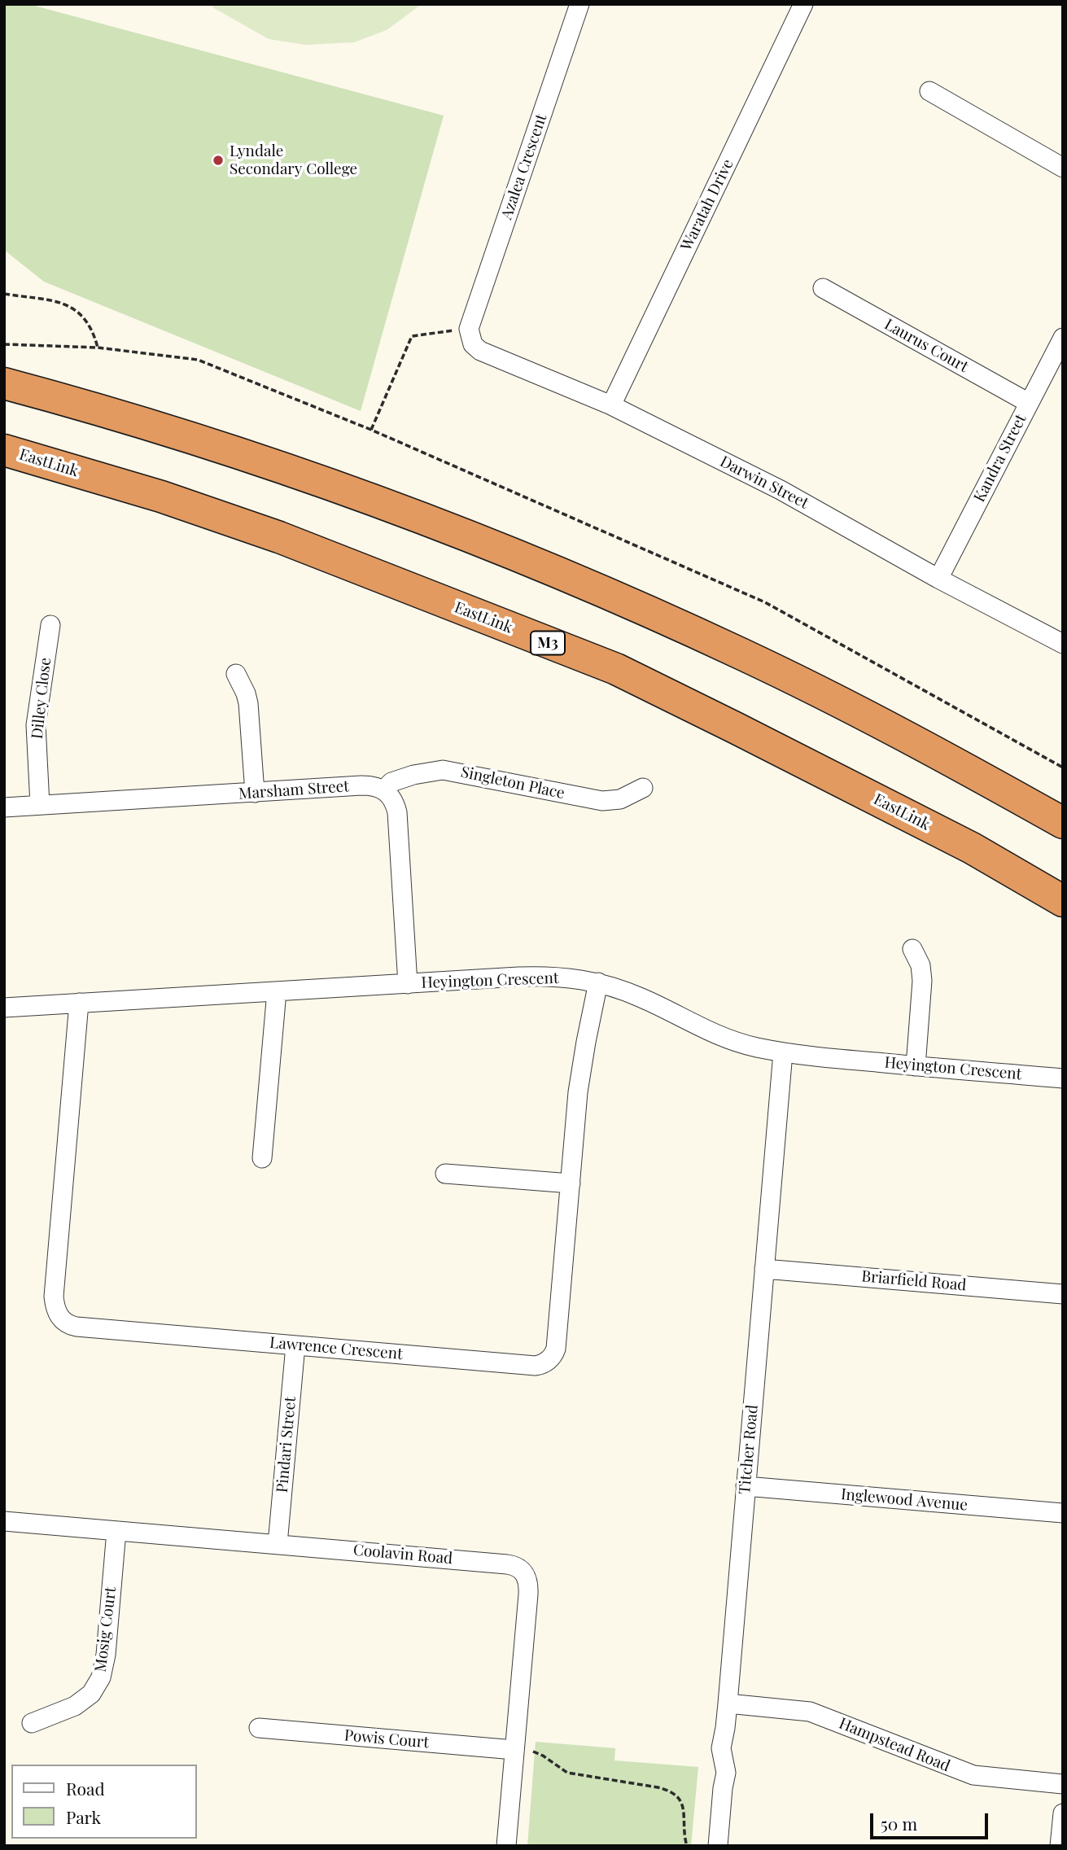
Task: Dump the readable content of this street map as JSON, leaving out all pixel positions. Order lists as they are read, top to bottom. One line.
{"streets":{"highway":["EastLink","M3"],"street":["Azalea Crescent","Waratah Drive","Laurus Court","Kandra Street","Darwin Street","Dilley Close","Singleton Place","Marsham Street","Heyington Crescent","Briarfield Road","Lawrence Crescent","Pindari Street","Titcher Road","Inglewood Avenue","Coolavin Road","Mosig Court","Powis Court","Hampstead Road"]},"crossings":[["Azalea Crescent","Darwin Street"],["Waratah Drive","Darwin Street"],["Laurus Court","Kandra Street"],["Kandra Street","Darwin Street"],["Dilley Close","Marsham Street"],["Singleton Place","Marsham Street"],["Heyington Crescent","Lawrence Crescent"],["Heyington Crescent","Titcher Road"],["Briarfield Road","Titcher Road"],["Lawrence Crescent","Pindari Street"],["Pindari Street","Coolavin Road"],["Titcher Road","Inglewood Avenue"],["Titcher Road","Hampstead Road"],["Coolavin Road","Mosig Court"],["Coolavin Road","Powis Court"]],"places":["Lyndale Secondary College"],"legend":["Road","Park"],"scale_bar":"50 m"}
